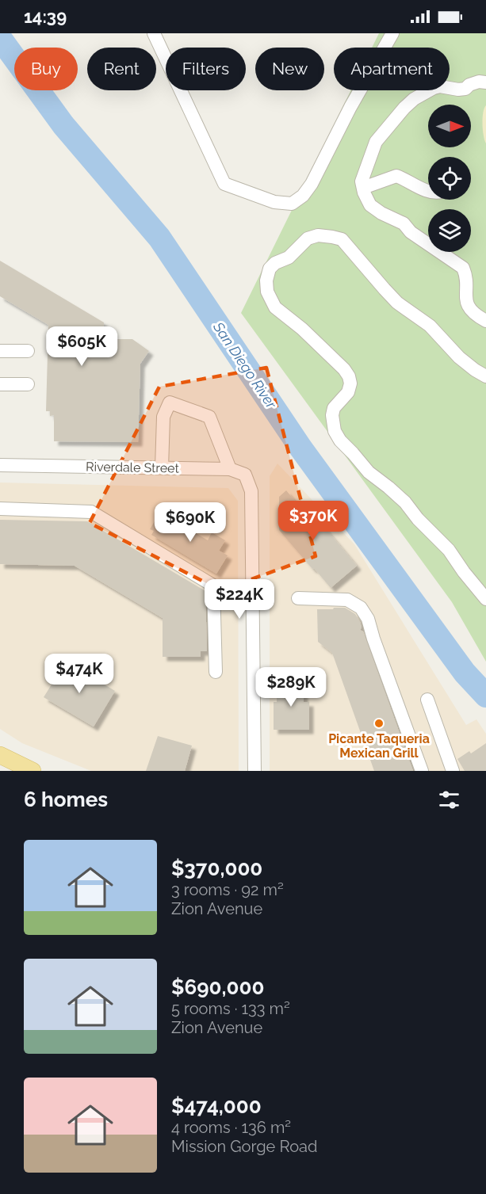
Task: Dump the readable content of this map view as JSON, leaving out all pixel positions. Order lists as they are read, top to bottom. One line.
{"streets":{"street":["Riverdale Street"]},"water":["San Diego River"],"places":["Picante Taqueria Mexican Grill"],"north":"right","page":{"status":"14:39","chip":["Buy","Rent","Filters","New","Apartment"],"price":["$605K","$370K","$690K","$224K","$474K","$289K"],"heading":"6 homes","list":[{"name":"$370,000","note":"3 rooms · 92 m² · Zion Avenue"},{"name":"$690,000","note":"5 rooms · 133 m² · Zion Avenue"},{"name":"$474,000","note":"4 rooms · 136 m² · Mission Gorge Road"}]}}
